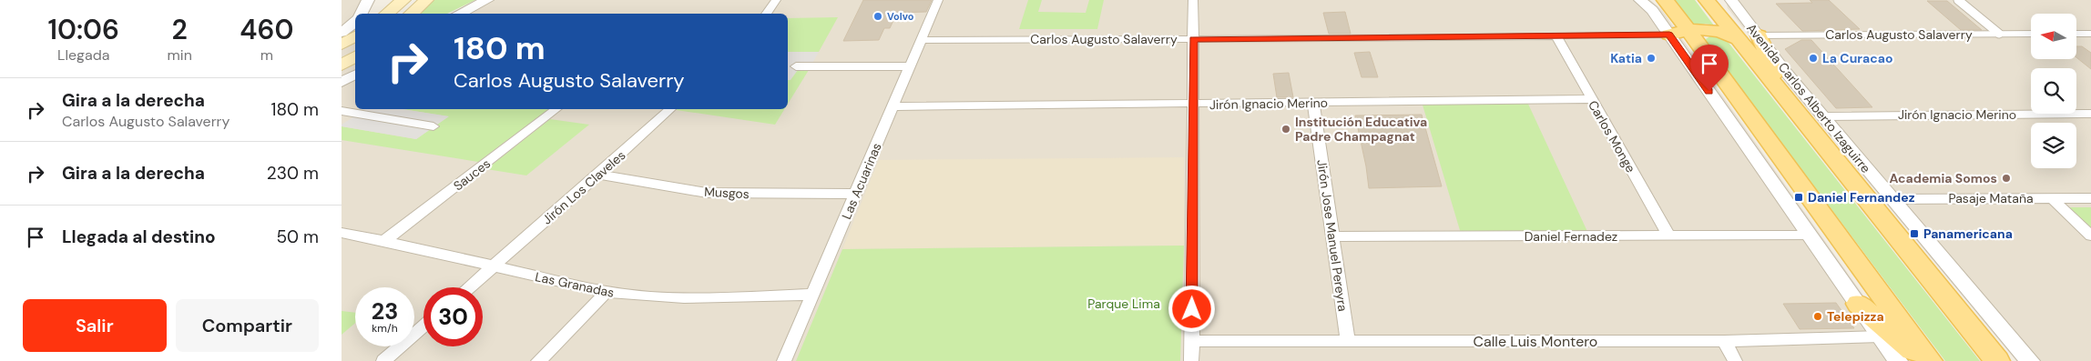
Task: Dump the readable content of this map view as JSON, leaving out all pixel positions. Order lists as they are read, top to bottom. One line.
{"streets":{"main road":["Avenida Carlos Alberto Izaguirre"],"street":["Carlos Augusto Salaverry","Jirón Ignacio Merino","Carlos Monge","Sauces","Las Acuarinas","Jirón Los Claveles","Musgos","Pasaje Mataña","Jirón Jose Manuel Pereyra","Daniel Fernadez","Las Granadas","Calle Luis Montero"]},"crossings":[["Carlos Augusto Salaverry","Avenida Carlos Alberto Izaguirre"],["Carlos Augusto Salaverry","Carlos Monge"],["Carlos Augusto Salaverry","Las Acuarinas"],["Avenida Carlos Alberto Izaguirre","Jirón Ignacio Merino"],["Avenida Carlos Alberto Izaguirre","Pasaje Mataña"],["Jirón Ignacio Merino","Carlos Monge"],["Jirón Ignacio Merino","Las Acuarinas"],["Jirón Ignacio Merino","Jirón Jose Manuel Pereyra"],["Carlos Monge","Daniel Fernadez"],["Sauces","Las Granadas"],["Las Acuarinas","Musgos"],["Las Acuarinas","Las Granadas"],["Jirón Los Claveles","Musgos"],["Jirón Los Claveles","Las Granadas"],["Jirón Jose Manuel Pereyra","Daniel Fernadez"],["Jirón Jose Manuel Pereyra","Calle Luis Montero"]],"parks":["Parque Lima"],"places":{"other":["Volvo","Katia","La Curacao","Institución Educativa Padre Champagnat","Academia Somos","Telepizza"],"transit":["Daniel Fernandez","Panamericana"]},"north":"left","page":{"eta":["10:06","Llegada","2","min","460","m"],"turn":["180 m","Carlos Augusto Salaverry"],"list":[{"name":"Gira a la derecha","note":"Carlos Augusto Salaverry","value":"180 m"},{"name":"Gira a la derecha","value":"230 m"},{"name":"Llegada al destino","value":"50 m"}],"speed":"23 km/h","limit":"30","buttons":["Salir","Compartir"]}}
